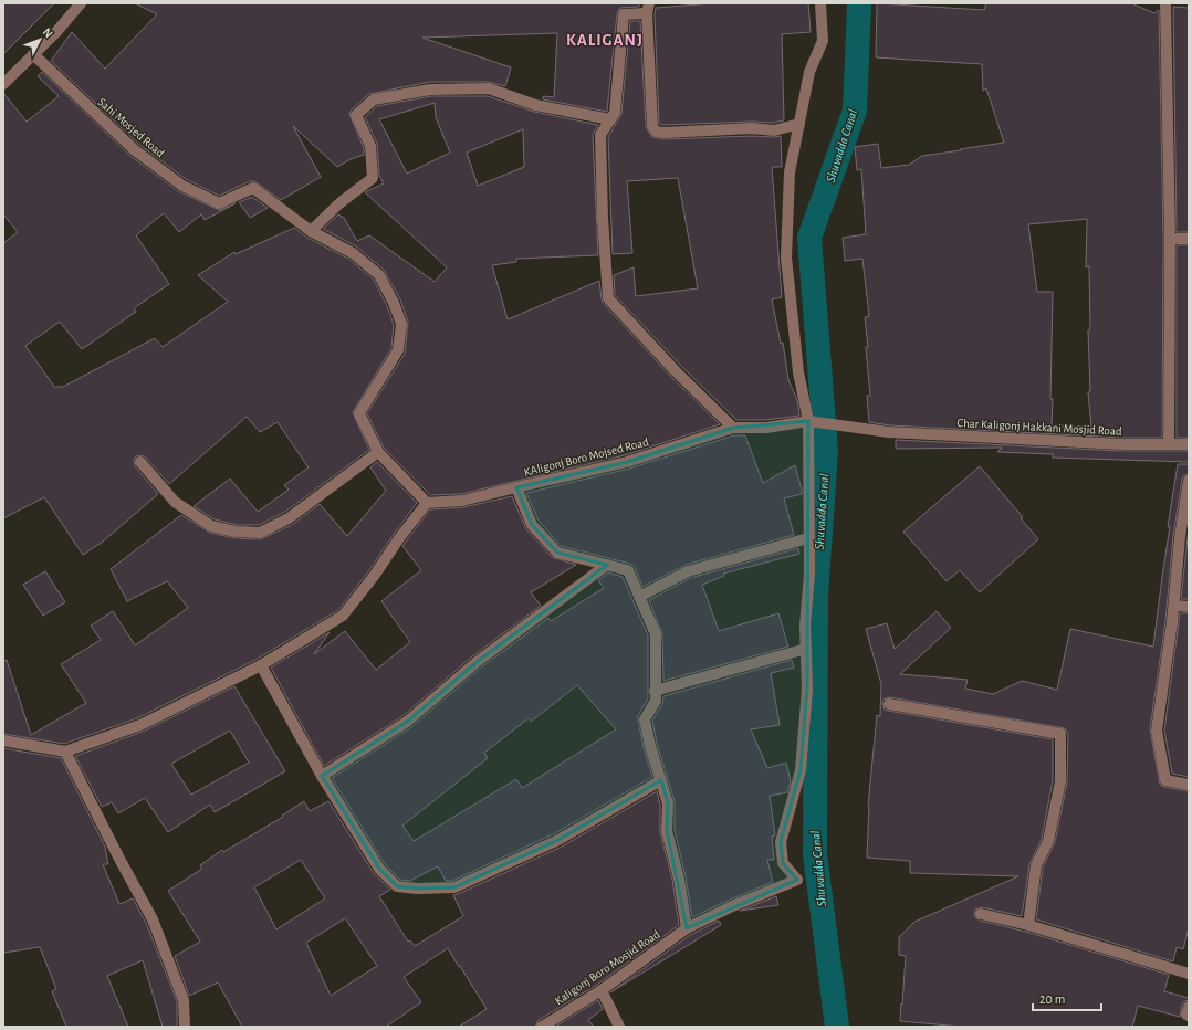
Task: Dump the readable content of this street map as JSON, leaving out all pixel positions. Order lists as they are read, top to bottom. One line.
{"streets":{"street":["Sahi Mosjed Road","Char Kaligonj Hakkani Mosjid Road","KAligonj Boro Mojsed Road","Kaligonj Boro Mosjid Road"]},"crossings":[["Char Kaligonj Hakkani Mosjid Road","KAligonj Boro Mojsed Road"]],"districts":["KALIGANJ"],"water":["Shuvadda Canal"],"scale_bar":"20 m","north":"top right"}
